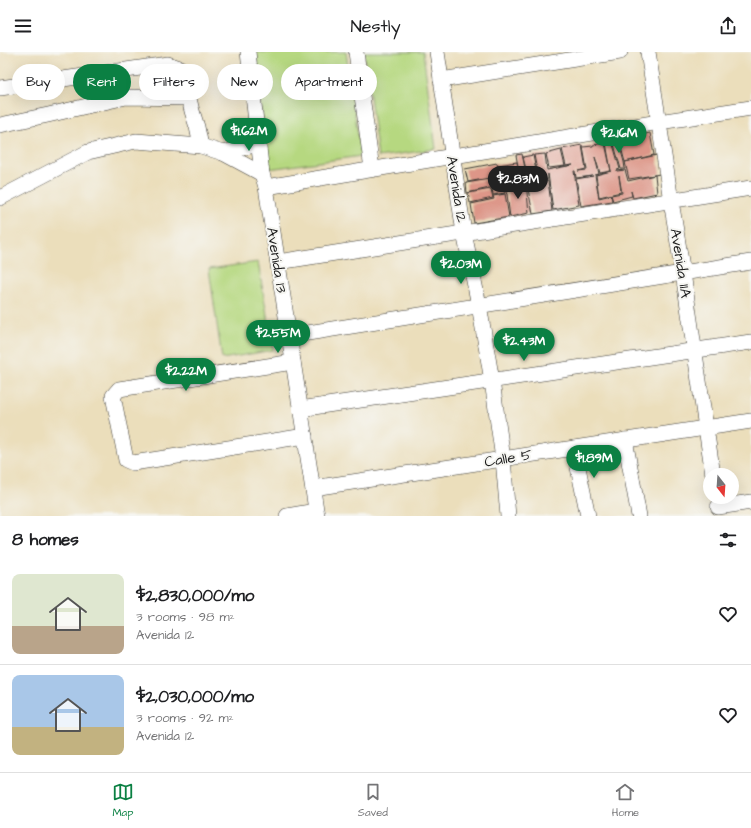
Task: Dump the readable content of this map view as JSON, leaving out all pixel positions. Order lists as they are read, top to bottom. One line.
{"streets":{"street":["Avenida 12","Avenida 13","Avenida 11A","Calle 5"]},"crossings":[["Avenida 12","Calle 5"],["Avenida 13","Calle 5"],["Avenida 11A","Calle 5"]],"north":"bottom","page":{"header":"Nestly","chip":["Buy","Rent","Filters","New","Apartment"],"price":["$1.62M","$2.16M","$2.83M","$2.03M","$2.55M","$2.43M","$2.22M","$1.89M"],"heading":"8 homes","list":[{"name":"$2,830,000/mo","note":"3 rooms · 98 m² · Avenida 12"},{"name":"$2,030,000/mo","note":"3 rooms · 92 m² · Avenida 12"}],"tabs":["Map","Saved","Home"]}}
